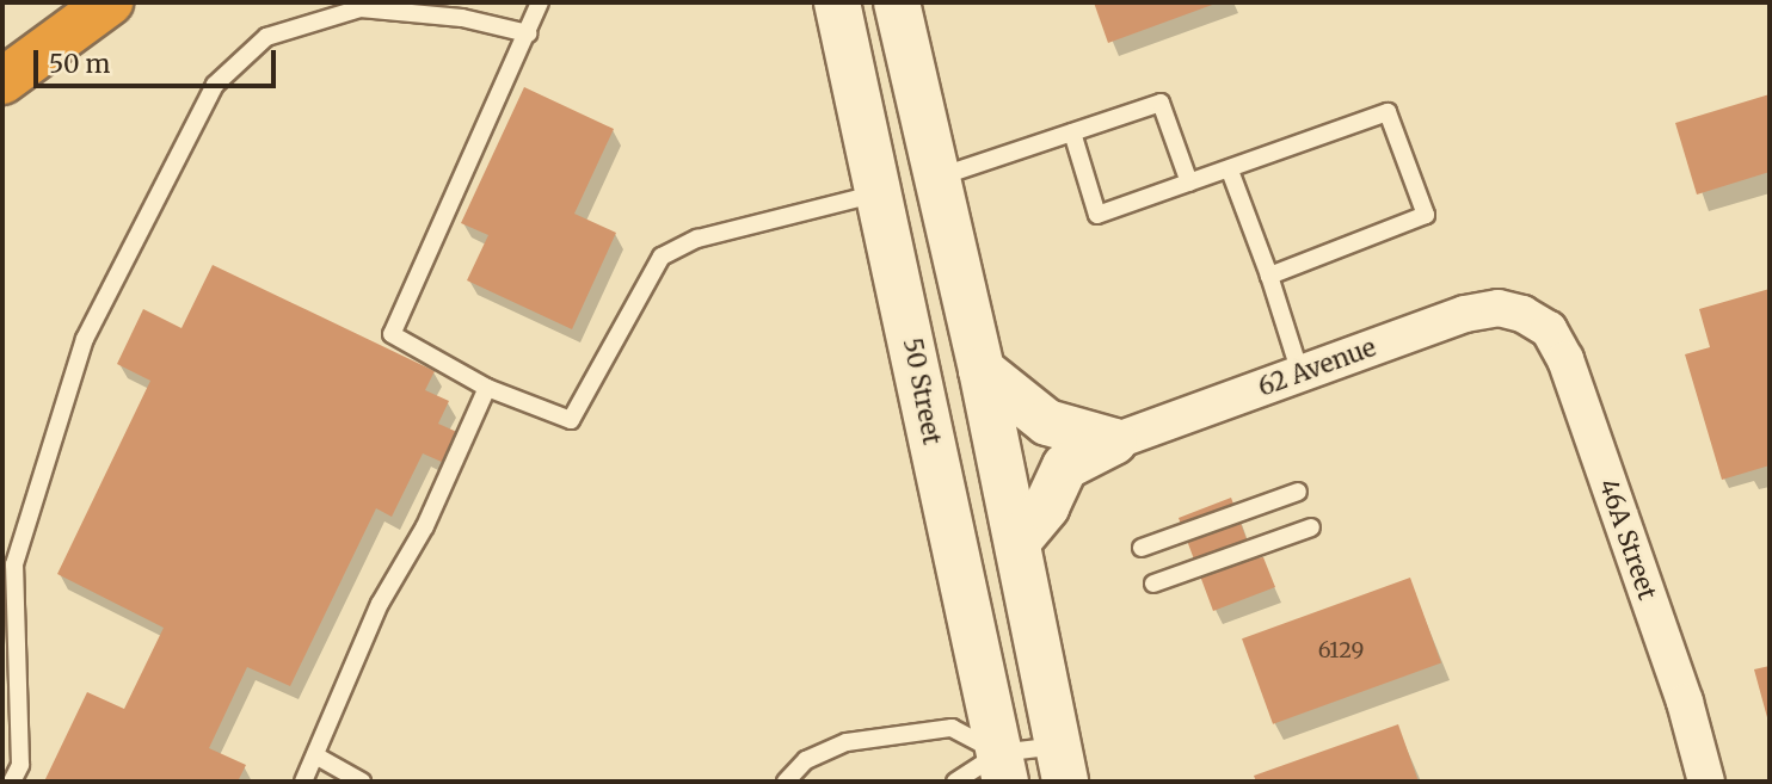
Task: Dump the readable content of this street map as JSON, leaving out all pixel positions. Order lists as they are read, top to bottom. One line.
{"streets":{"main road":["50 Street"],"street":["62 Avenue","46A Street"]},"crossings":[["62 Avenue","46A Street"]],"house_numbers":["6129"],"scale_bar":"50 m"}
